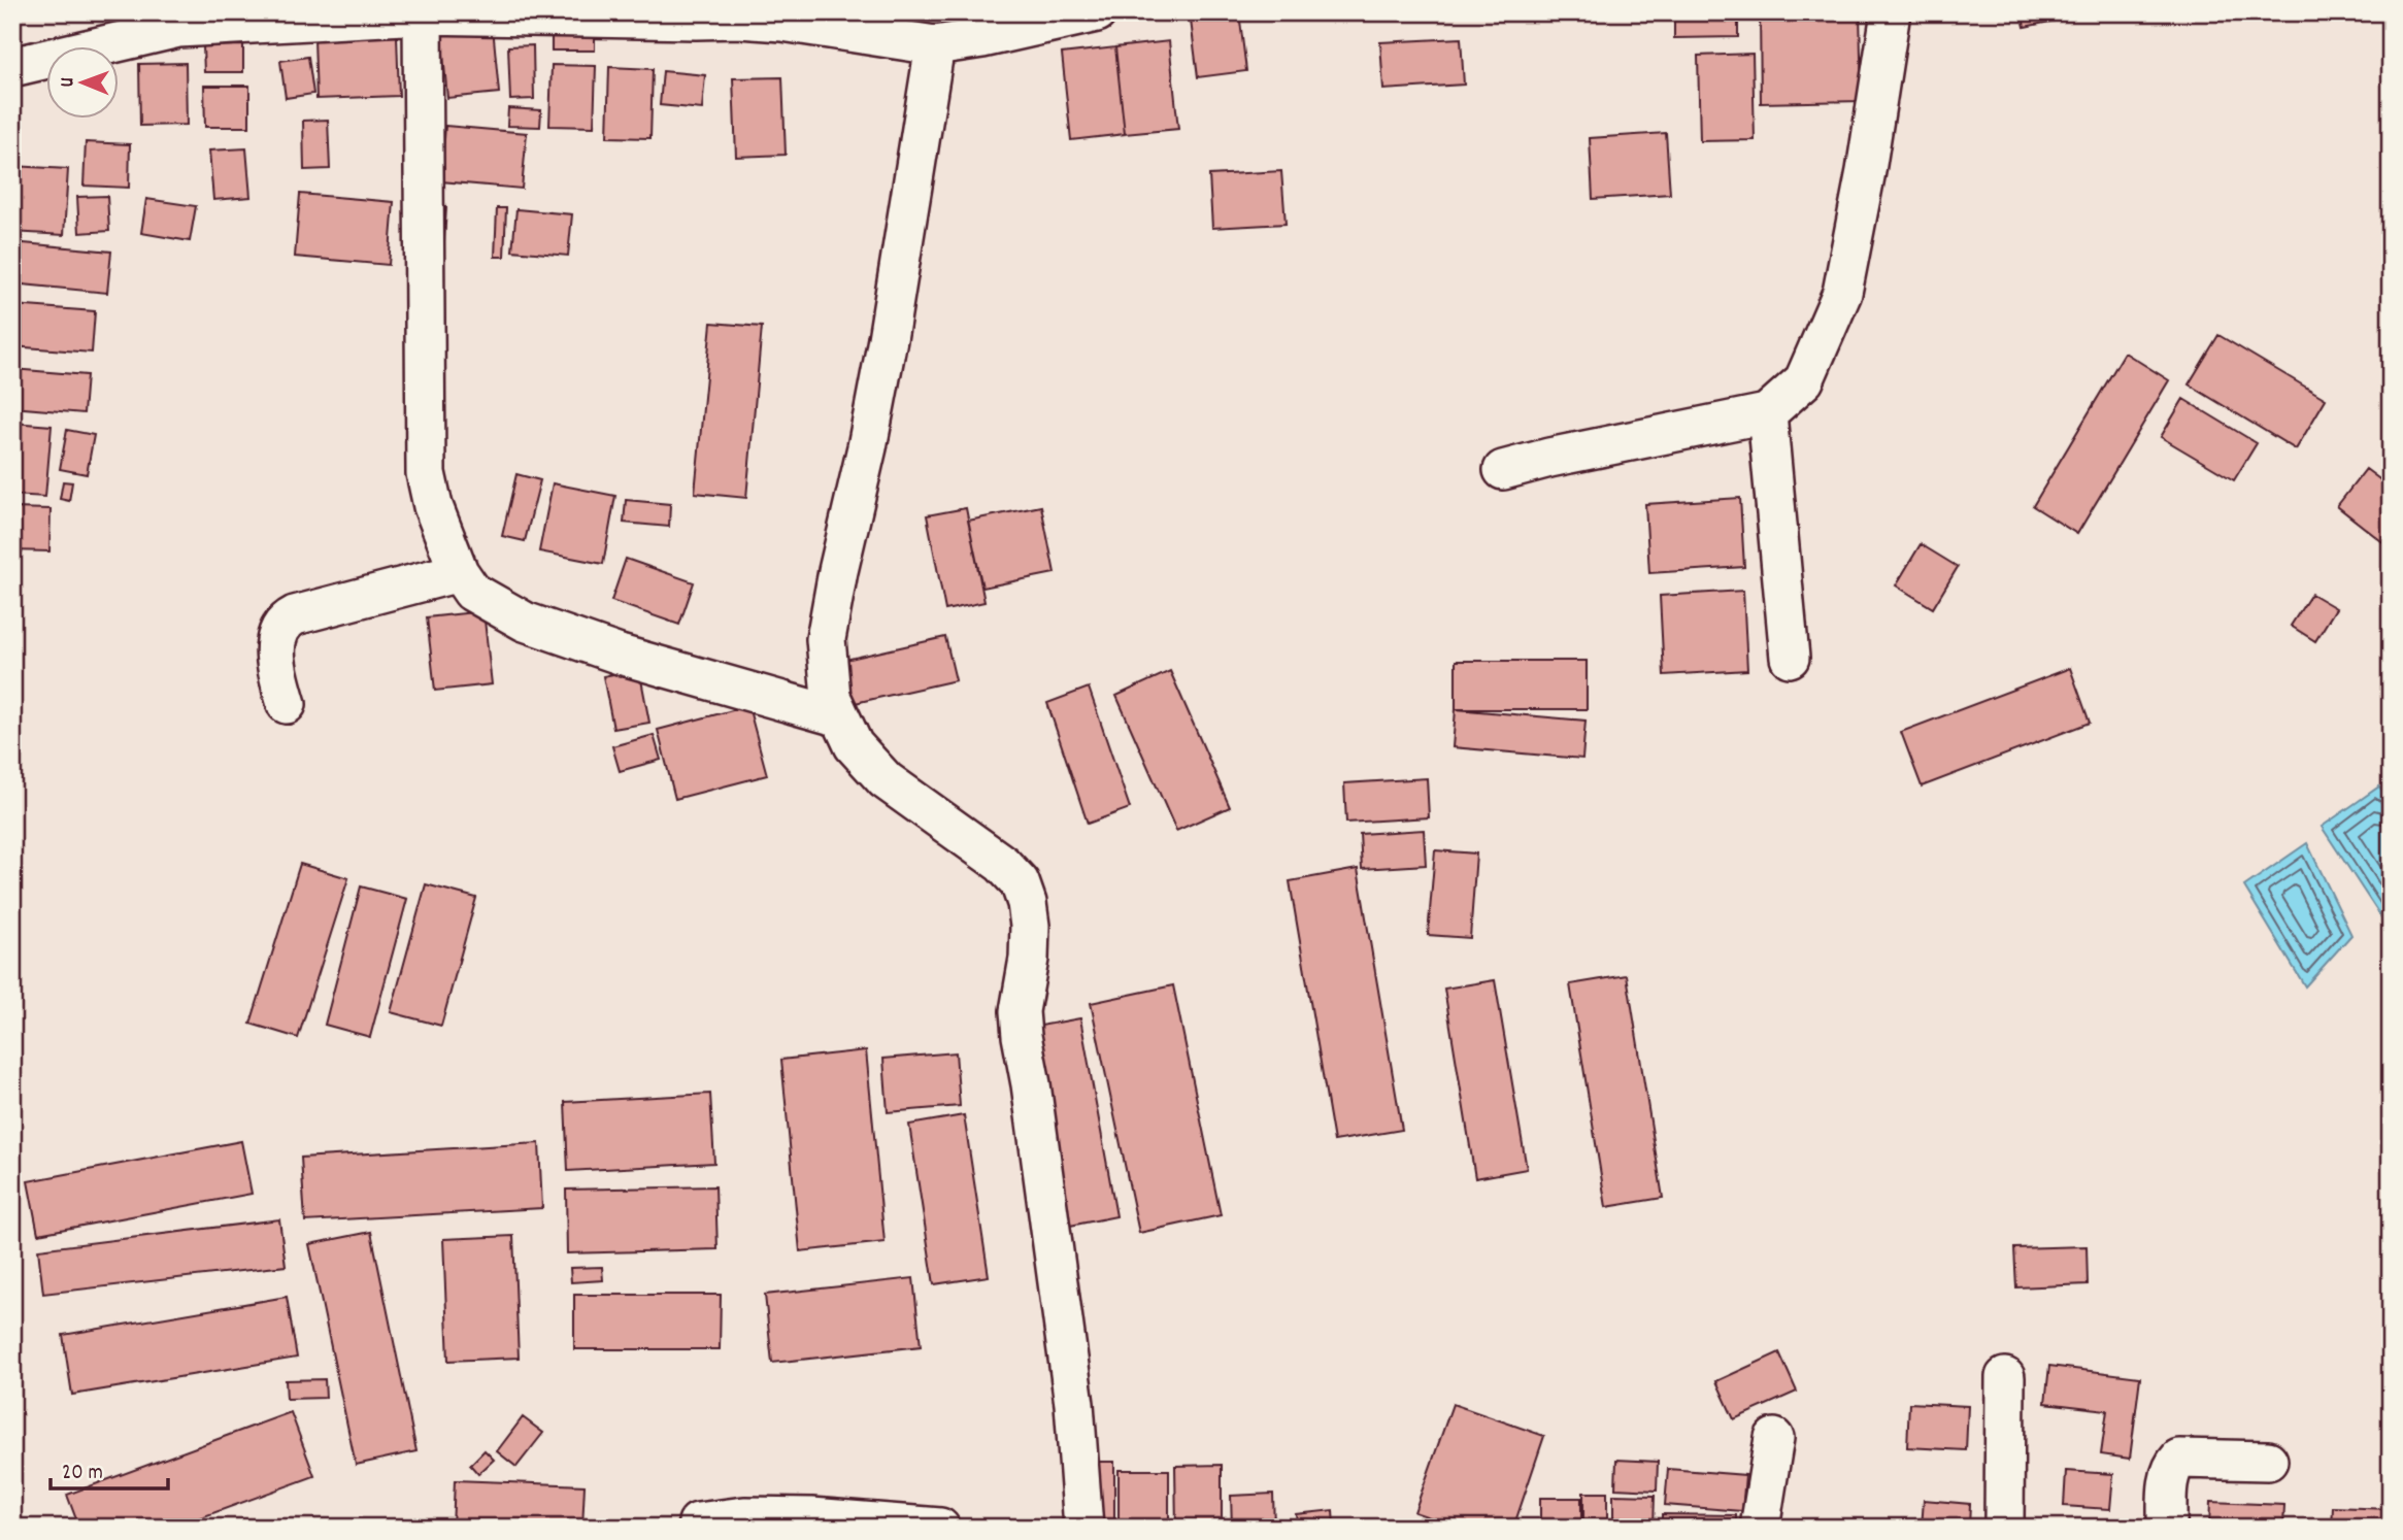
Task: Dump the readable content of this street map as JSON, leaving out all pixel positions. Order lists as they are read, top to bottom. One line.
{"scale_bar":"20 m","north":"left"}
